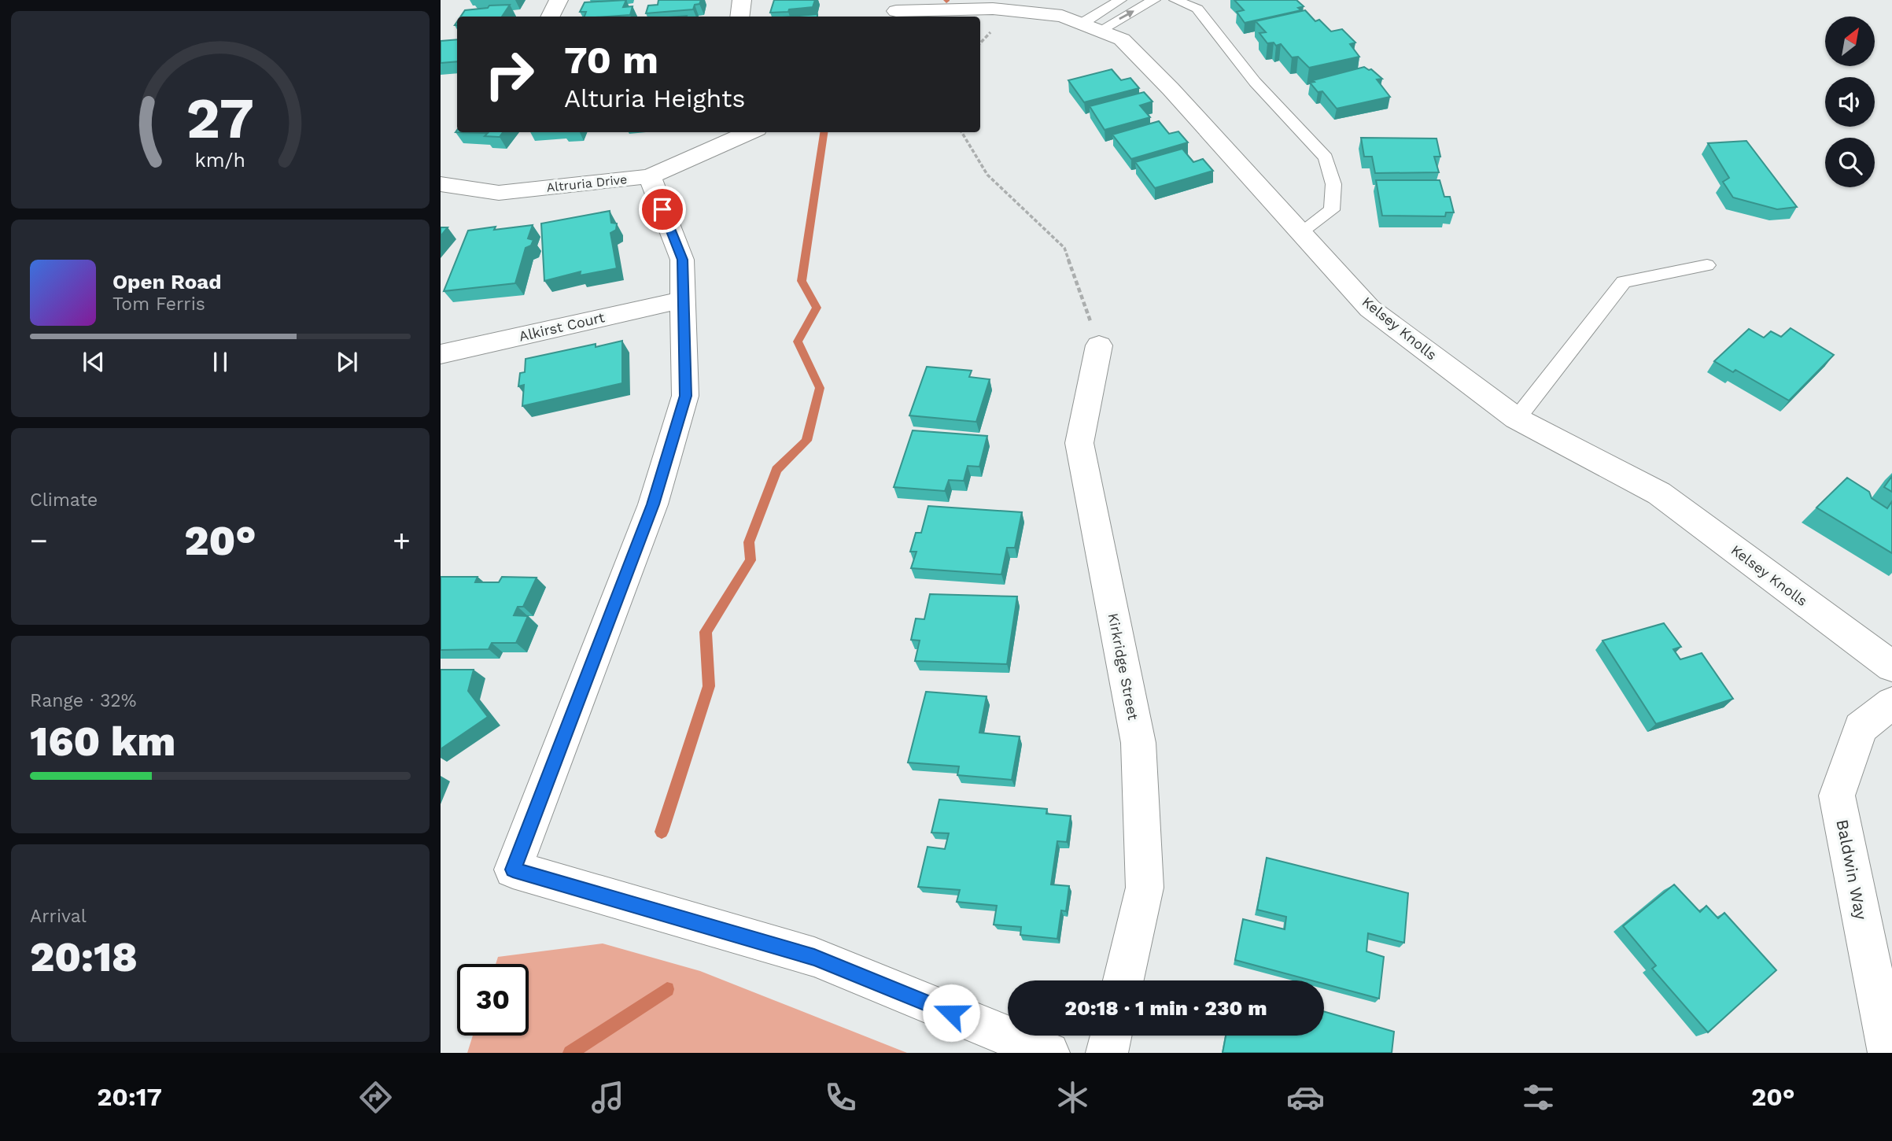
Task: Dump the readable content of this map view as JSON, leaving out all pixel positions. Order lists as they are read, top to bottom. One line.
{"streets":{"street":["Altruria Drive","Alkirst Court","Kelsey Knolls","Kirkridge Street","Baldwin Way"]},"north":"top right","page":{"turn":["70 m","Alturia Heights"],"song":["Open Road","Tom Ferris"],"tile":["Climate",["Range · 32%","160 km"],["Arrival","20:18"]],"heat":["−","20°","+"],"limit":"30","trip":"20:18 · 1 min · 230 m","tabs":["20:17","20°"],"gauge":["27","km/h"]}}
